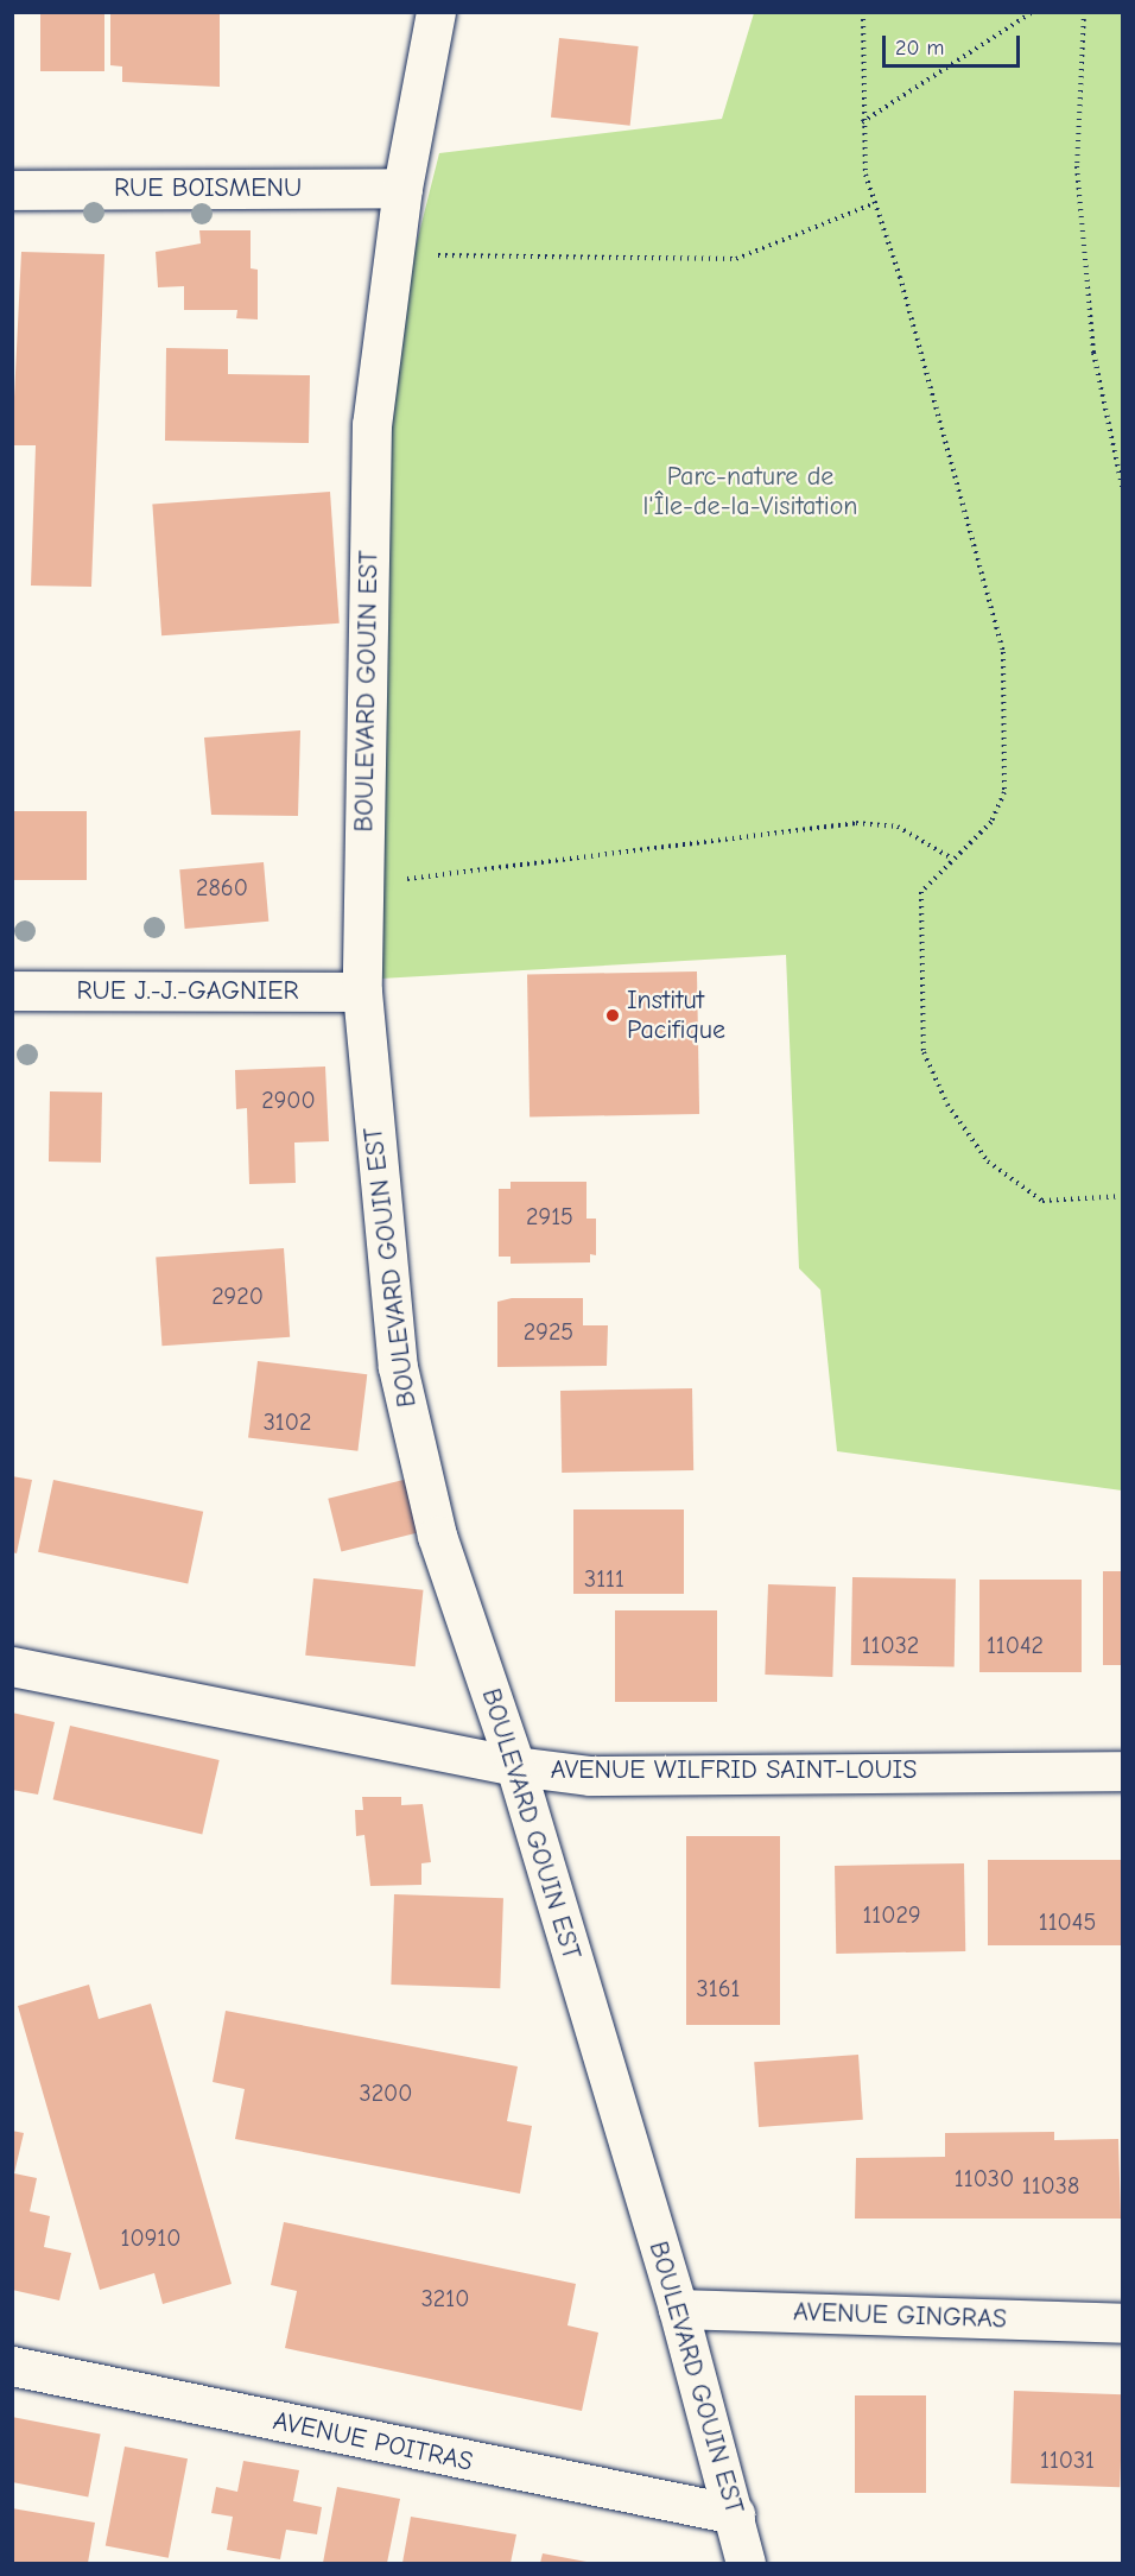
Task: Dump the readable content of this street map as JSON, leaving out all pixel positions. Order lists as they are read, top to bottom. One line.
{"streets":{"street":["RUE BOISMENU","BOULEVARD GOUIN EST","RUE J.-J.-GAGNIER","AVENUE WILFRID SAINT-LOUIS","AVENUE GINGRAS","AVENUE POITRAS"]},"crossings":[["RUE BOISMENU","BOULEVARD GOUIN EST"],["BOULEVARD GOUIN EST","RUE J.-J.-GAGNIER"],["BOULEVARD GOUIN EST","AVENUE WILFRID SAINT-LOUIS"],["BOULEVARD GOUIN EST","AVENUE GINGRAS"],["BOULEVARD GOUIN EST","AVENUE POITRAS"]],"parks":["Parc-nature de l'Île-de-la-Visitation"],"places":["Institut Pacifique"],"house_numbers":["2860","2900","2915","2920","2925","3102","3111","11032","11042","11029","11045","3161","3200","11030","11038","10910","3210","11031"],"scale_bar":"20 m"}
